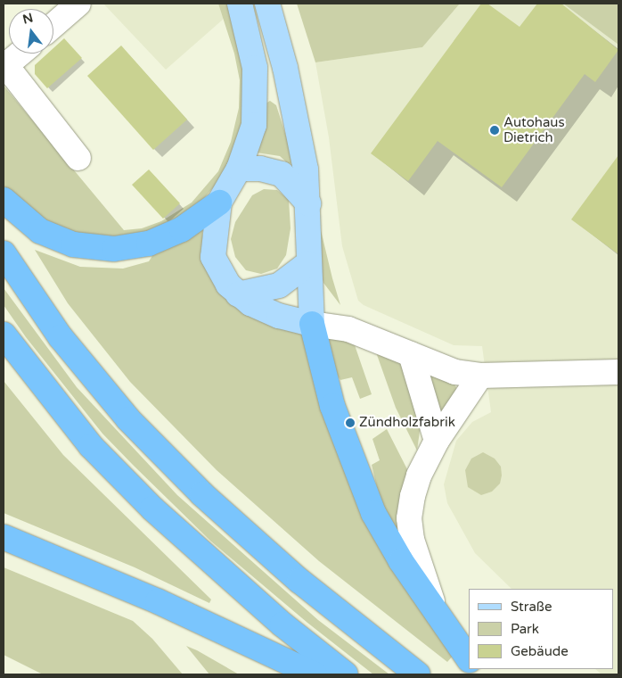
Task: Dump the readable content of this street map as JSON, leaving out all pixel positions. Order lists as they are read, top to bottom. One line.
{"places":["Autohaus Dietrich","Zündholzfabrik"],"legend":["Straße","Park","Gebäude"],"north":"top"}
